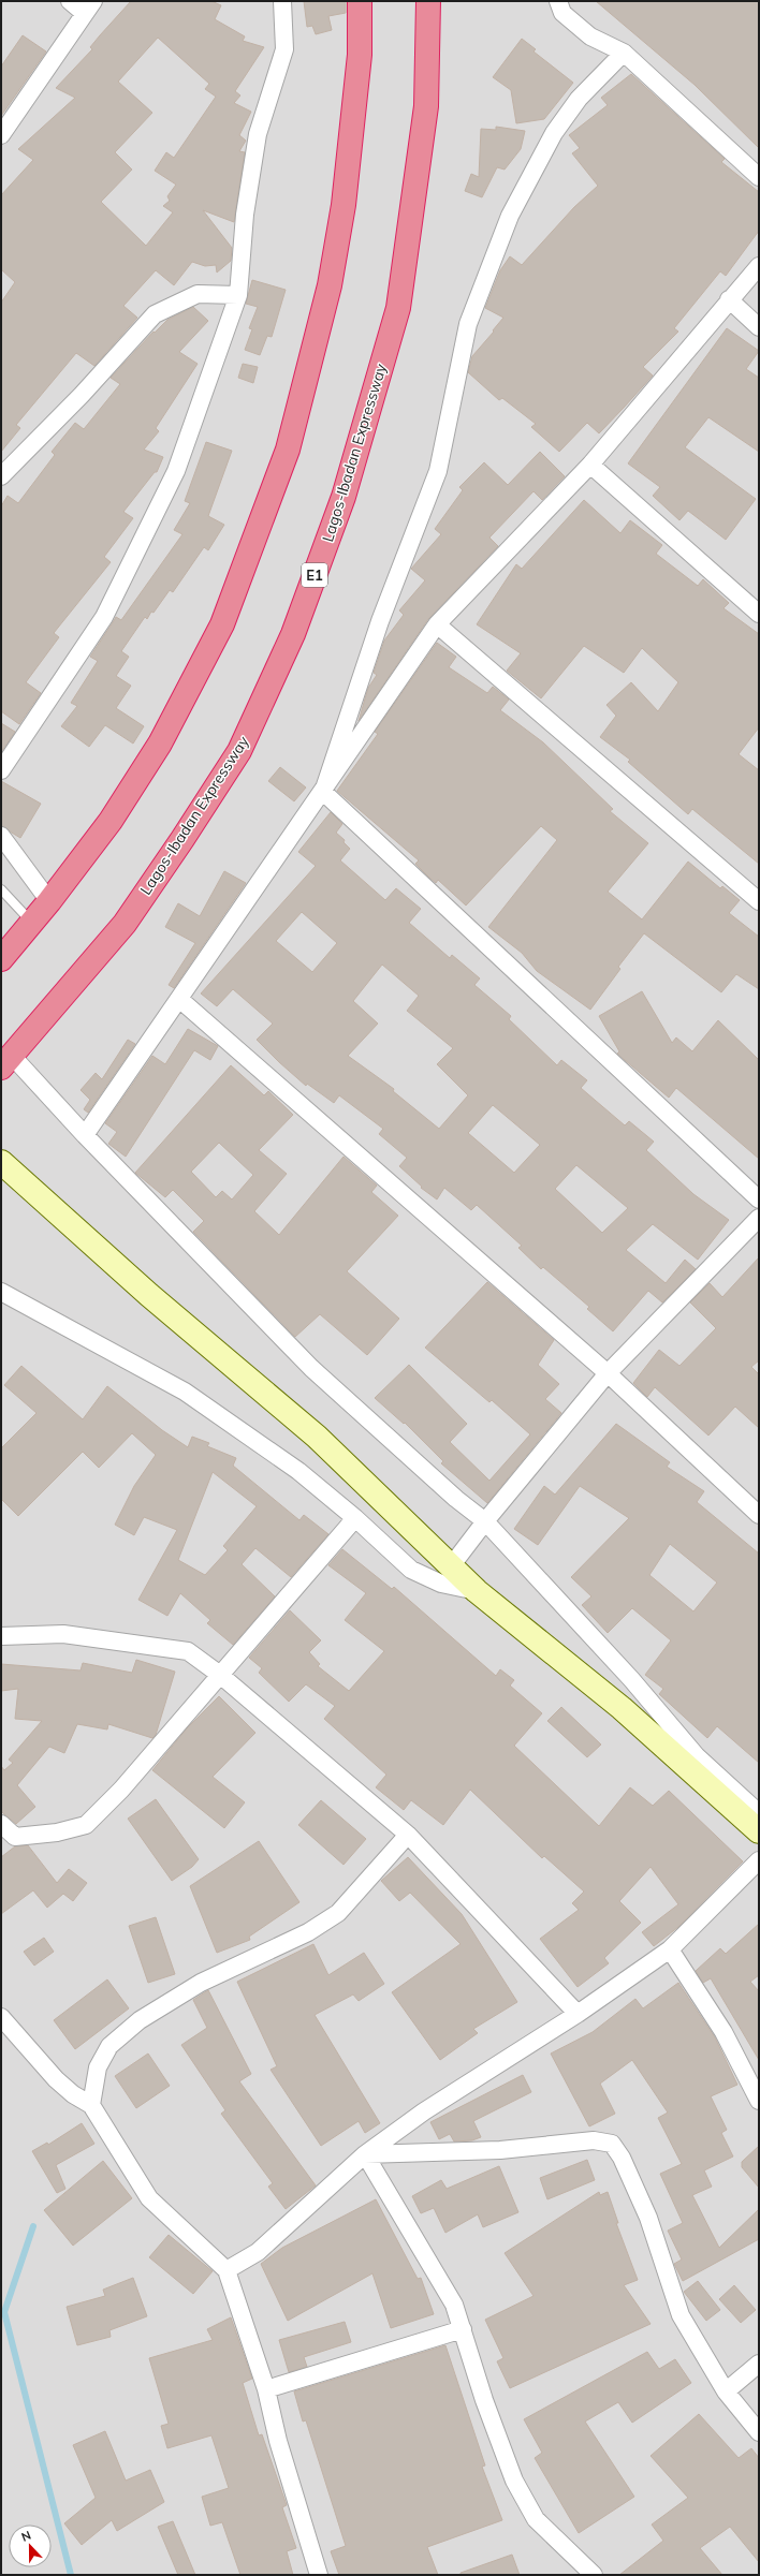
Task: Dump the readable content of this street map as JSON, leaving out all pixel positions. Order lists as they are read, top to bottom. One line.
{"streets":{"highway":["Lagos-Ibadan Expressway","E1"]},"north":"top"}
